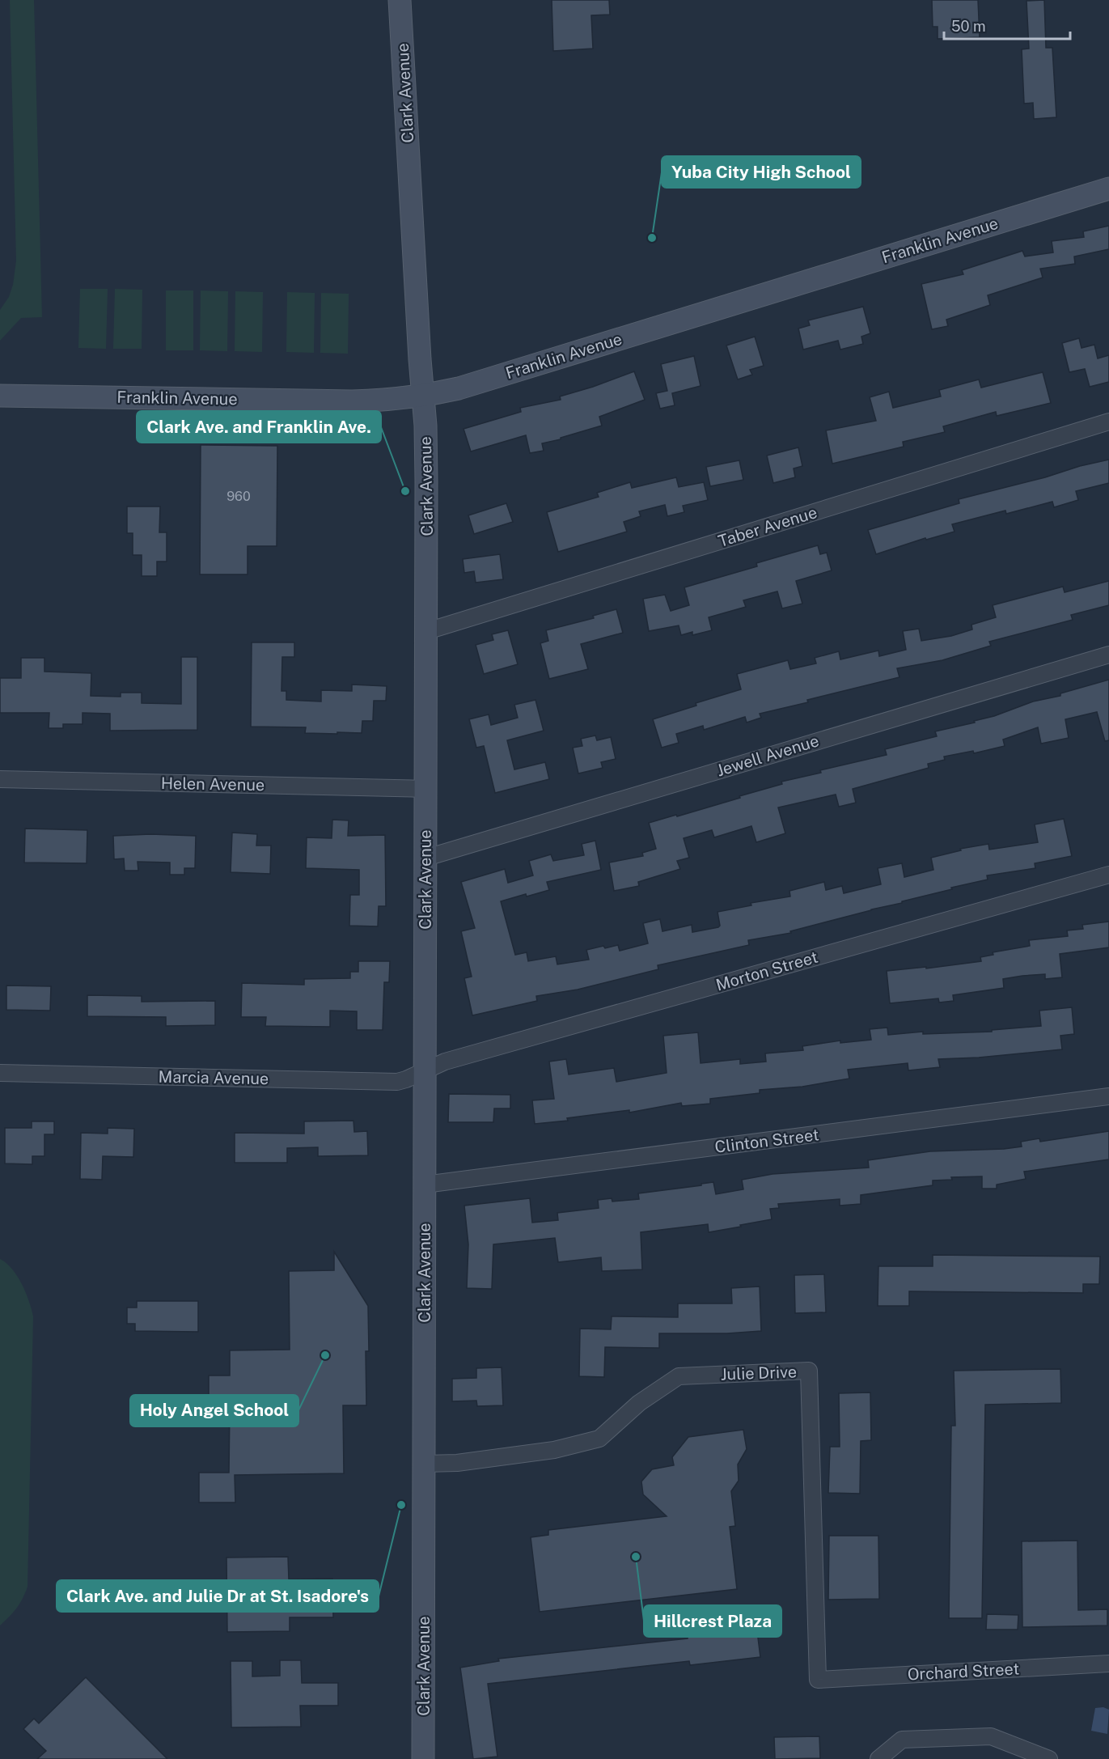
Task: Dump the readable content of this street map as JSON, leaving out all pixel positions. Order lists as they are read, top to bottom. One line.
{"streets":{"street":["Clark Avenue","Franklin Avenue","Taber Avenue","Jewell Avenue","Helen Avenue","Morton Street","Marcia Avenue","Clinton Street","Julie Drive","Orchard Street"]},"crossings":[["Clark Avenue","Franklin Avenue"],["Clark Avenue","Taber Avenue"],["Clark Avenue","Jewell Avenue"],["Clark Avenue","Helen Avenue"],["Clark Avenue","Morton Street"],["Clark Avenue","Marcia Avenue"],["Clark Avenue","Clinton Street"],["Clark Avenue","Julie Drive"],["Morton Street","Marcia Avenue"],["Julie Drive","Orchard Street"]],"places":["Yuba City High School","Clark Ave. and Franklin Ave.","Holy Angel School","Clark Ave. and Julie Dr at St. Isadore's","Hillcrest Plaza"],"house_numbers":["960"],"scale_bar":"50 m"}
